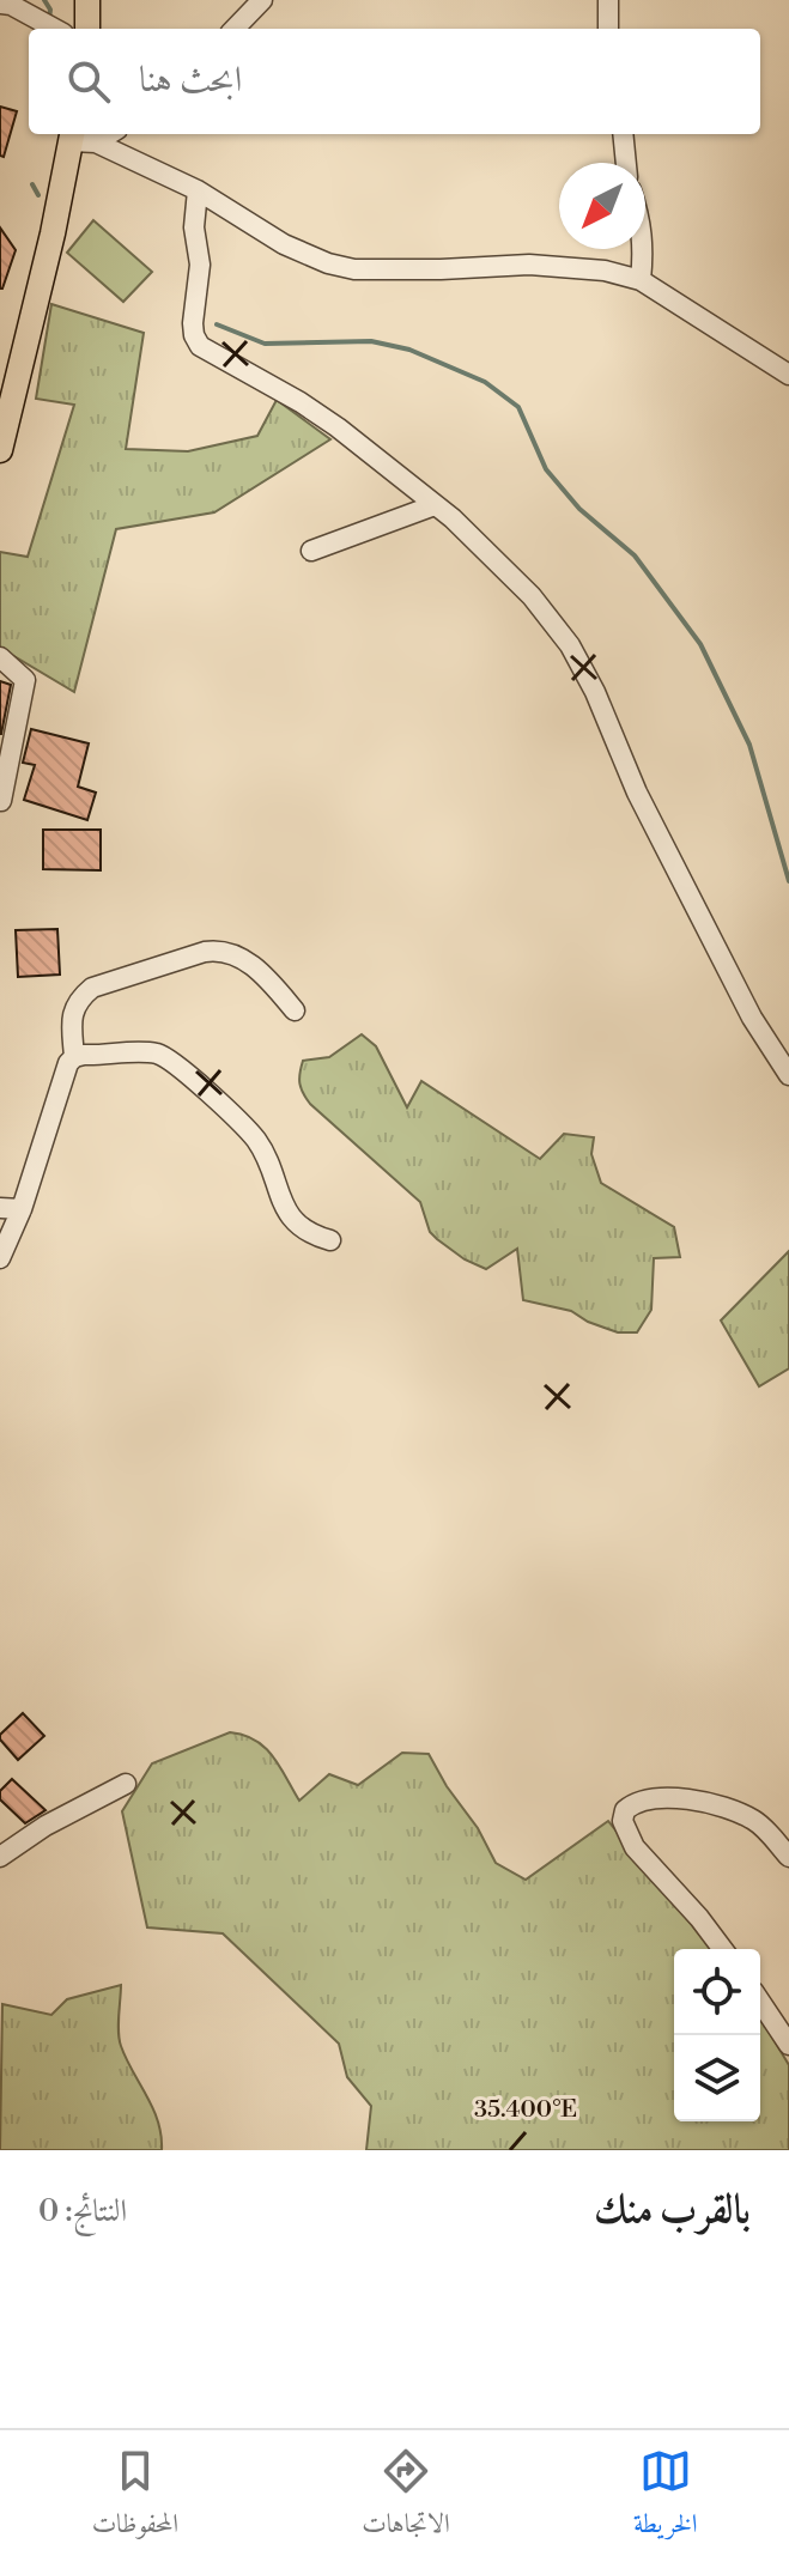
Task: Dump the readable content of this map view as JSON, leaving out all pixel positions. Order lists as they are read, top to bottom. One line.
{"north":"bottom left","page":{"search":"ابحث هنا","heading":["بالقرب منك","النتائج: 0"],"nav":["الخريطة","الاتجاهات","المحفوظات"]},"coordinates":["35.400°E"]}
